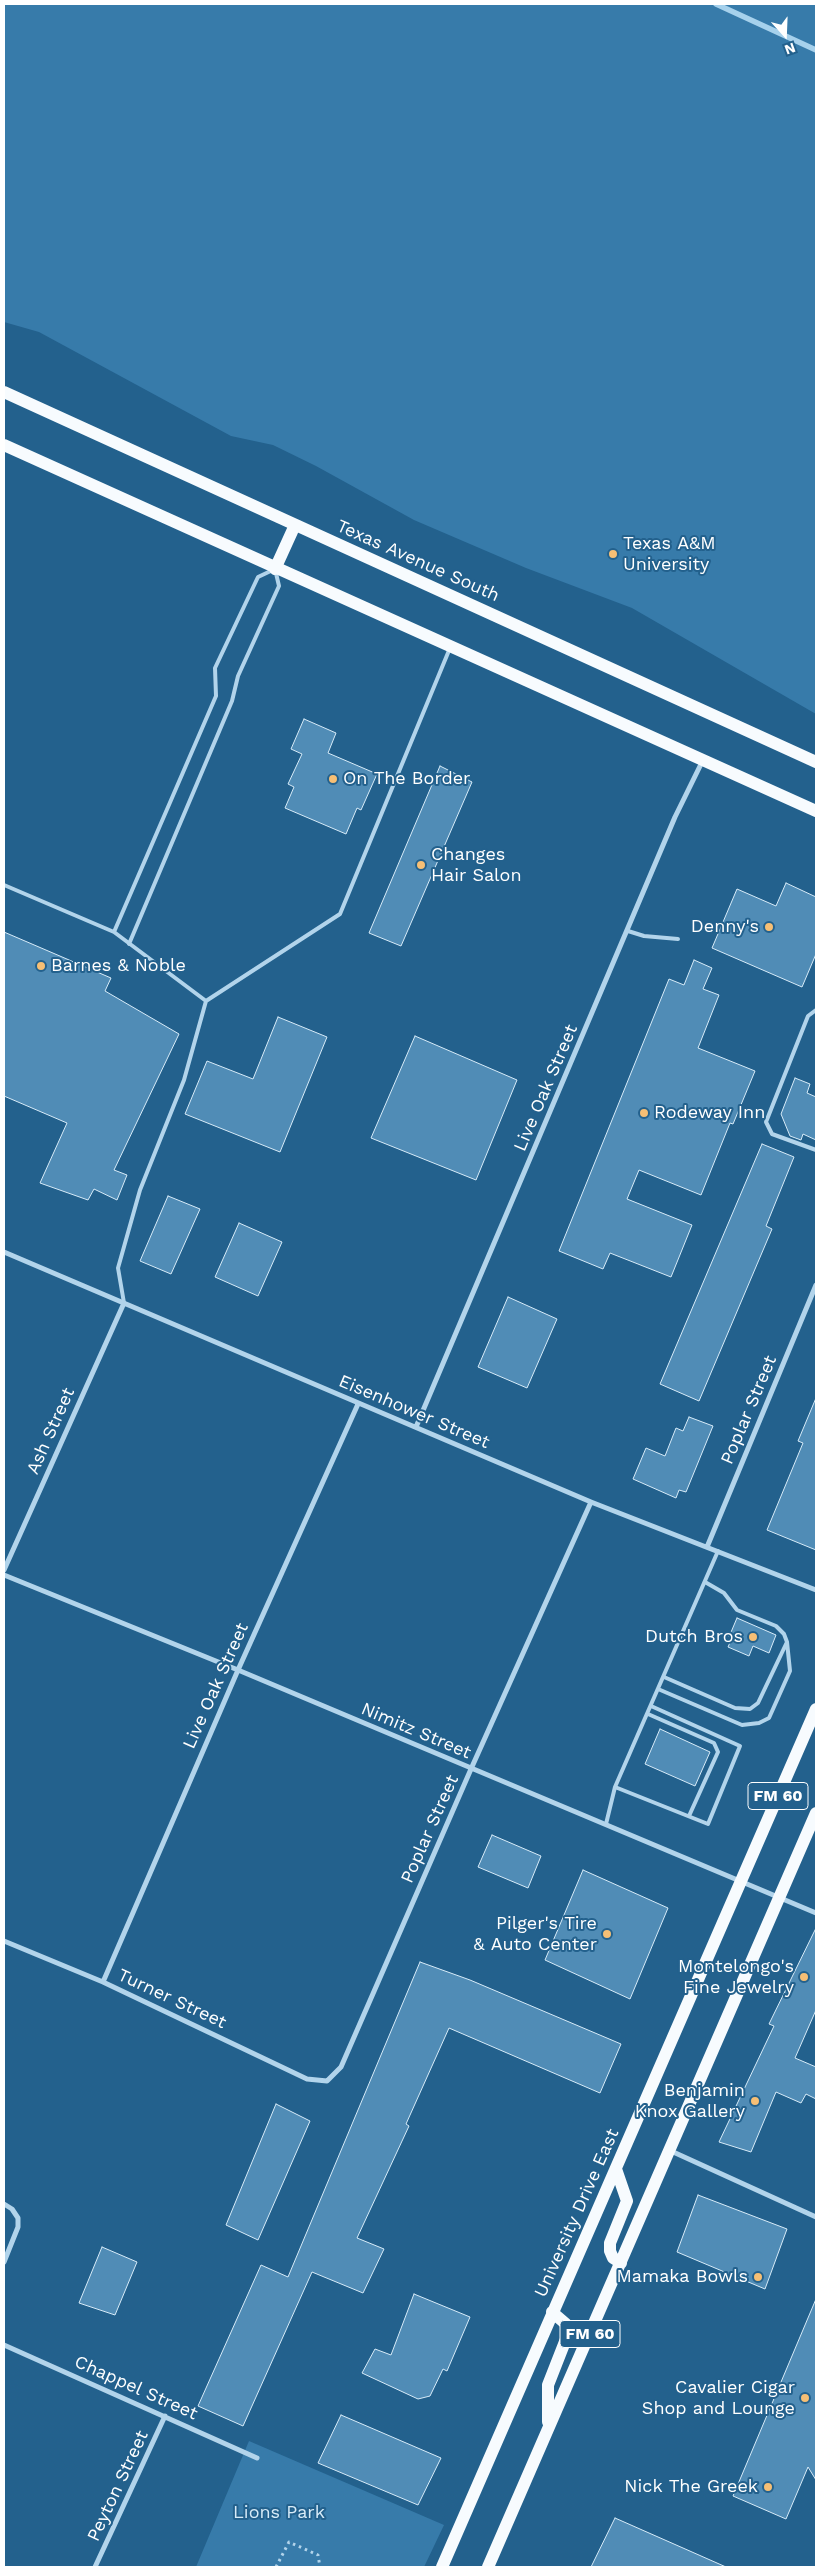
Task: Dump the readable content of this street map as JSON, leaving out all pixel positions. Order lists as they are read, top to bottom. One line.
{"streets":{"main road":["Texas Avenue South","FM 60","University Drive East"],"street":["Live Oak Street","Poplar Street","Eisenhower Street","Ash Street","Nimitz Street","Turner Street","Chappel Street","Peyton Street"]},"crossings":[["Live Oak Street","Eisenhower Street"],["Live Oak Street","Nimitz Street"],["Live Oak Street","Turner Street"],["Poplar Street","Eisenhower Street"],["Poplar Street","Nimitz Street"],["Poplar Street","Turner Street"],["Eisenhower Street","Ash Street"],["Nimitz Street","FM 60"],["Nimitz Street","University Drive East"],["Chappel Street","Peyton Street"]],"parks":["Lions Park"],"places":["Texas A&M University","On The Border","Changes Hair Salon","Denny's","Barnes & Noble","Rodeway Inn","Dutch Bros","Pilger's Tire & Auto Center","Montelongo's Fine Jewelry","Benjamin Knox Gallery","Mamaka Bowls","Cavalier Cigar Shop and Lounge","Nick The Greek"],"north":"bottom"}
